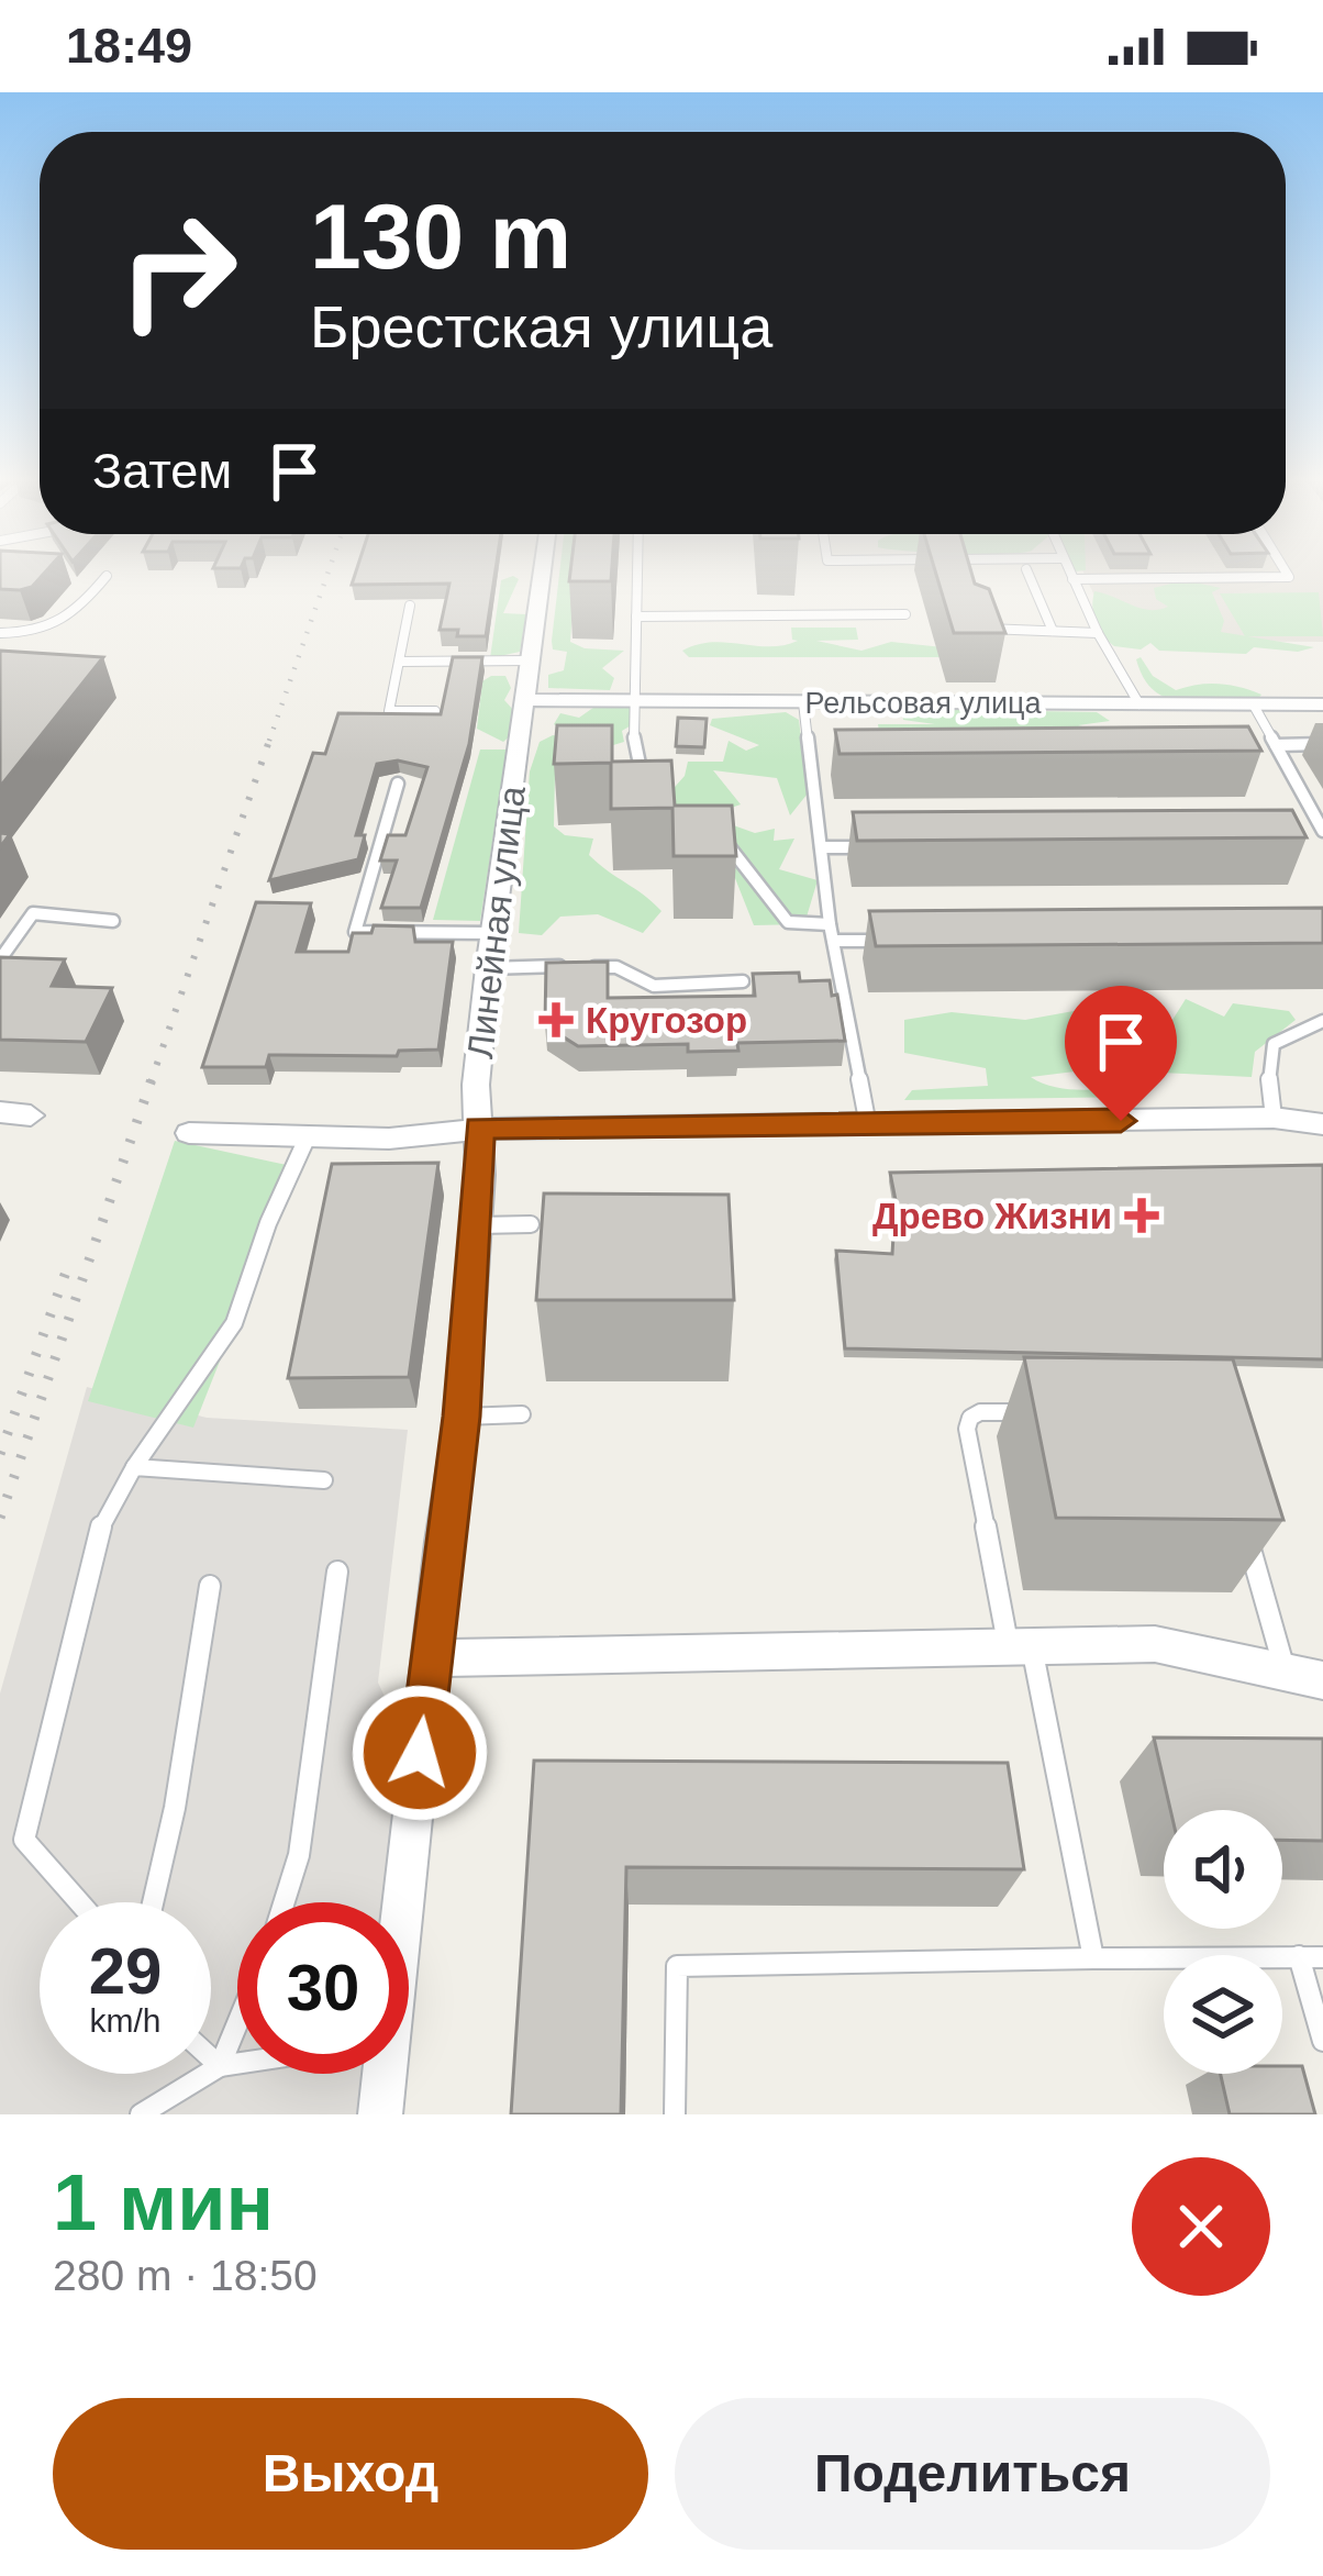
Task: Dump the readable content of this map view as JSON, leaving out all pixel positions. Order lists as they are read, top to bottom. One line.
{"streets":{"street":["Рельсовая улица","Линейная улица"]},"crossings":[["Рельсовая улица","Линейная улица"]],"places":{"health":["Кругозор","Древо Жизни"]},"page":{"status":"18:49","turn":["130 m","Брестская улица"],"then":"Затем","speed":"29 km/h","limit":"30","heading":["1 мин","280 m · 18:50"],"buttons":["Выход","Поделиться"]}}
